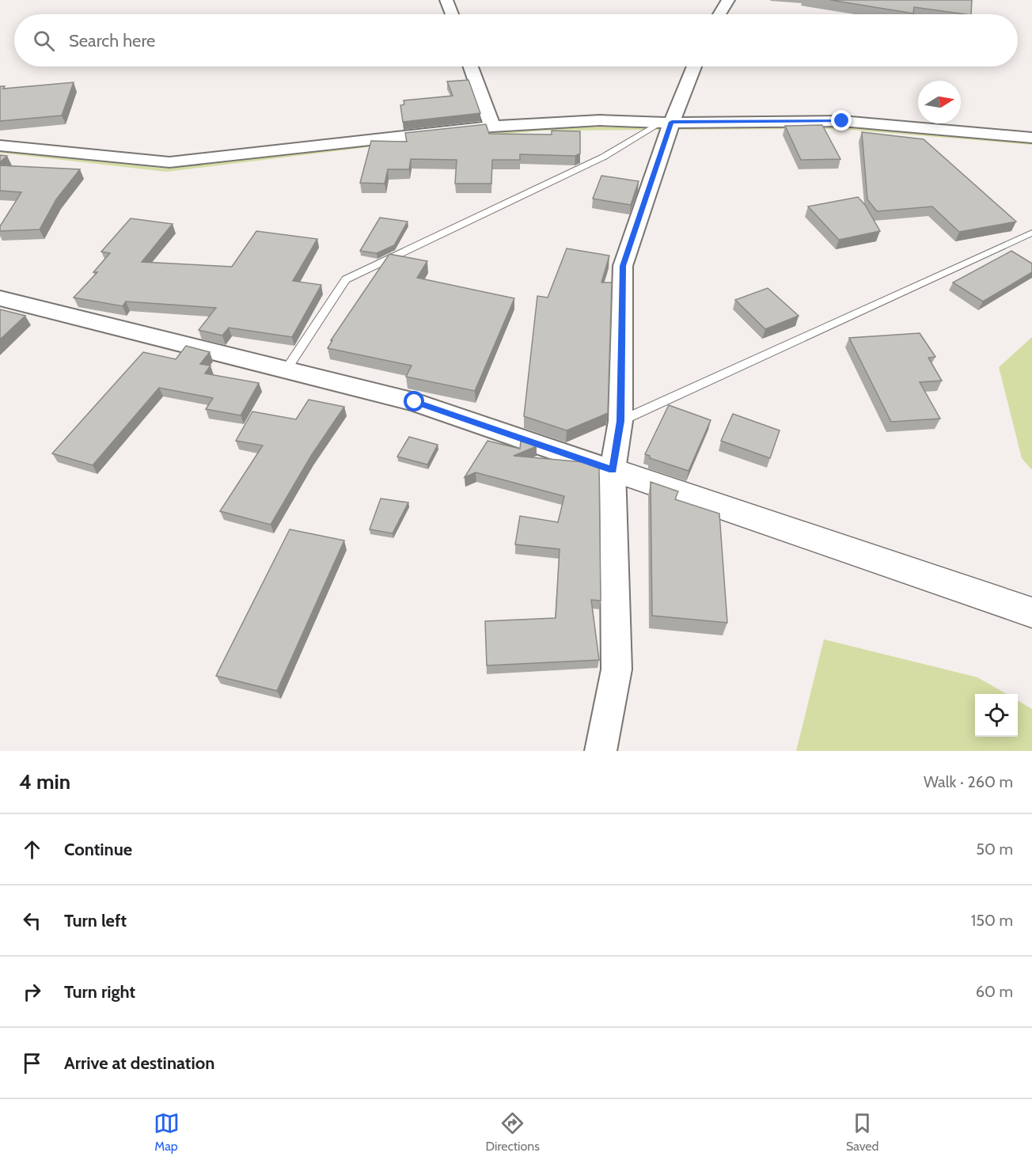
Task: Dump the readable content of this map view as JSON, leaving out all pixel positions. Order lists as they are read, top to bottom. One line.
{"north":"right","page":{"search":"Search here","heading":["4 min","Walk · 260 m"],"list":[["Continue","50 m"],["Turn left","150 m"],["Turn right","60 m"],"Arrive at destination"],"nav":["Map","Directions","Saved"]}}
